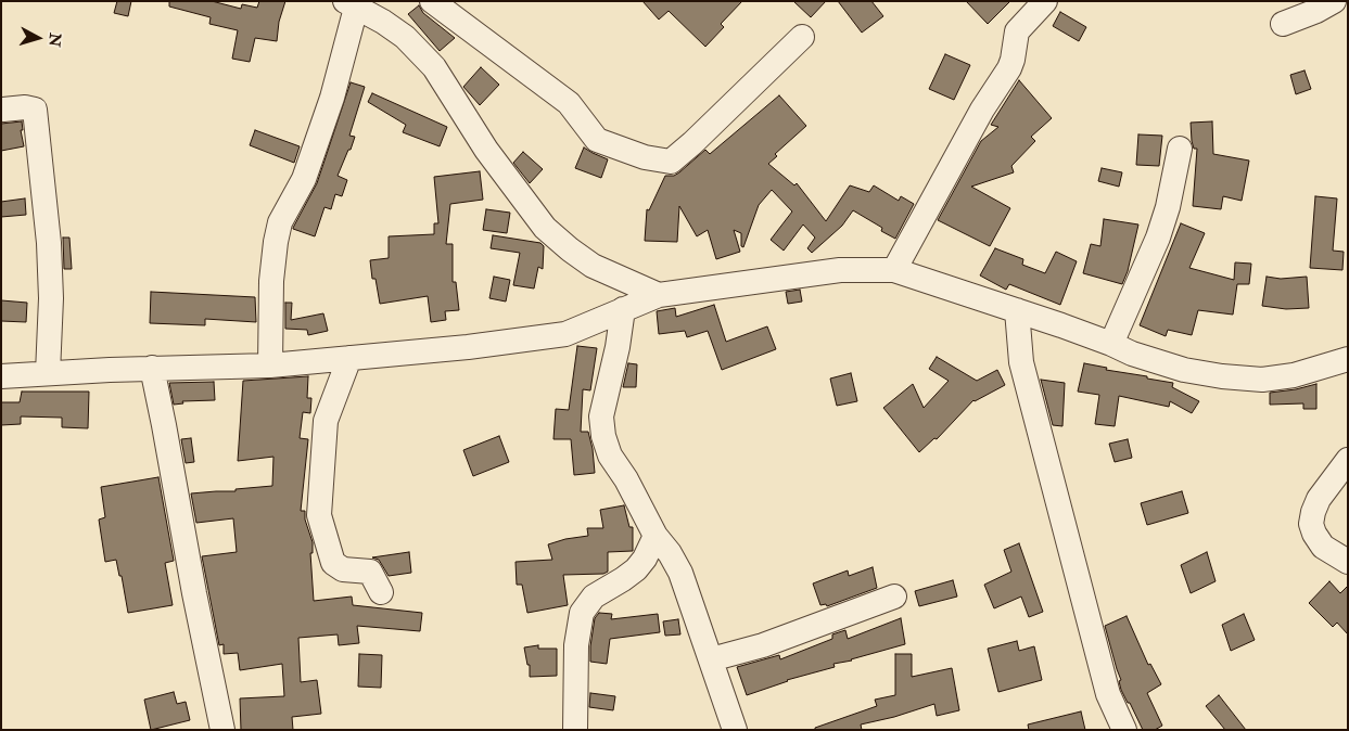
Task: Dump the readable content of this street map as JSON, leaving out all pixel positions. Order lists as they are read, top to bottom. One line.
{"north":"right"}
